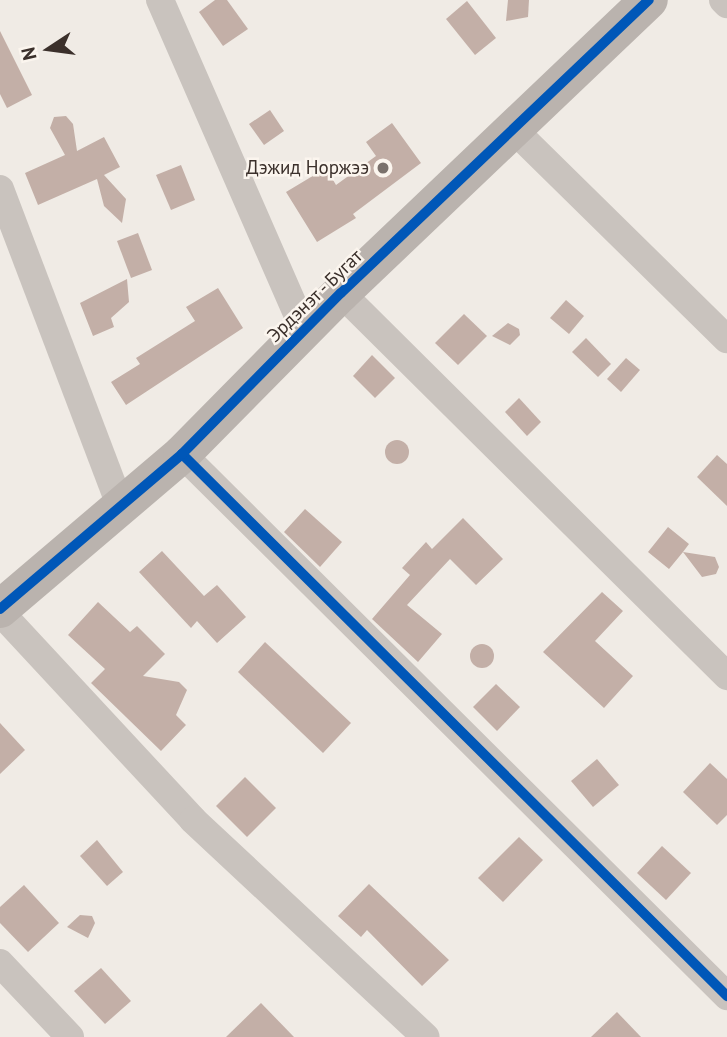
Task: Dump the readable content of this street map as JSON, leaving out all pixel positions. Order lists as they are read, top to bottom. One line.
{"streets":{"street":["Эрдэнэт - Бугат"]},"places":["Дэжид Норжээ"],"north":"left"}
